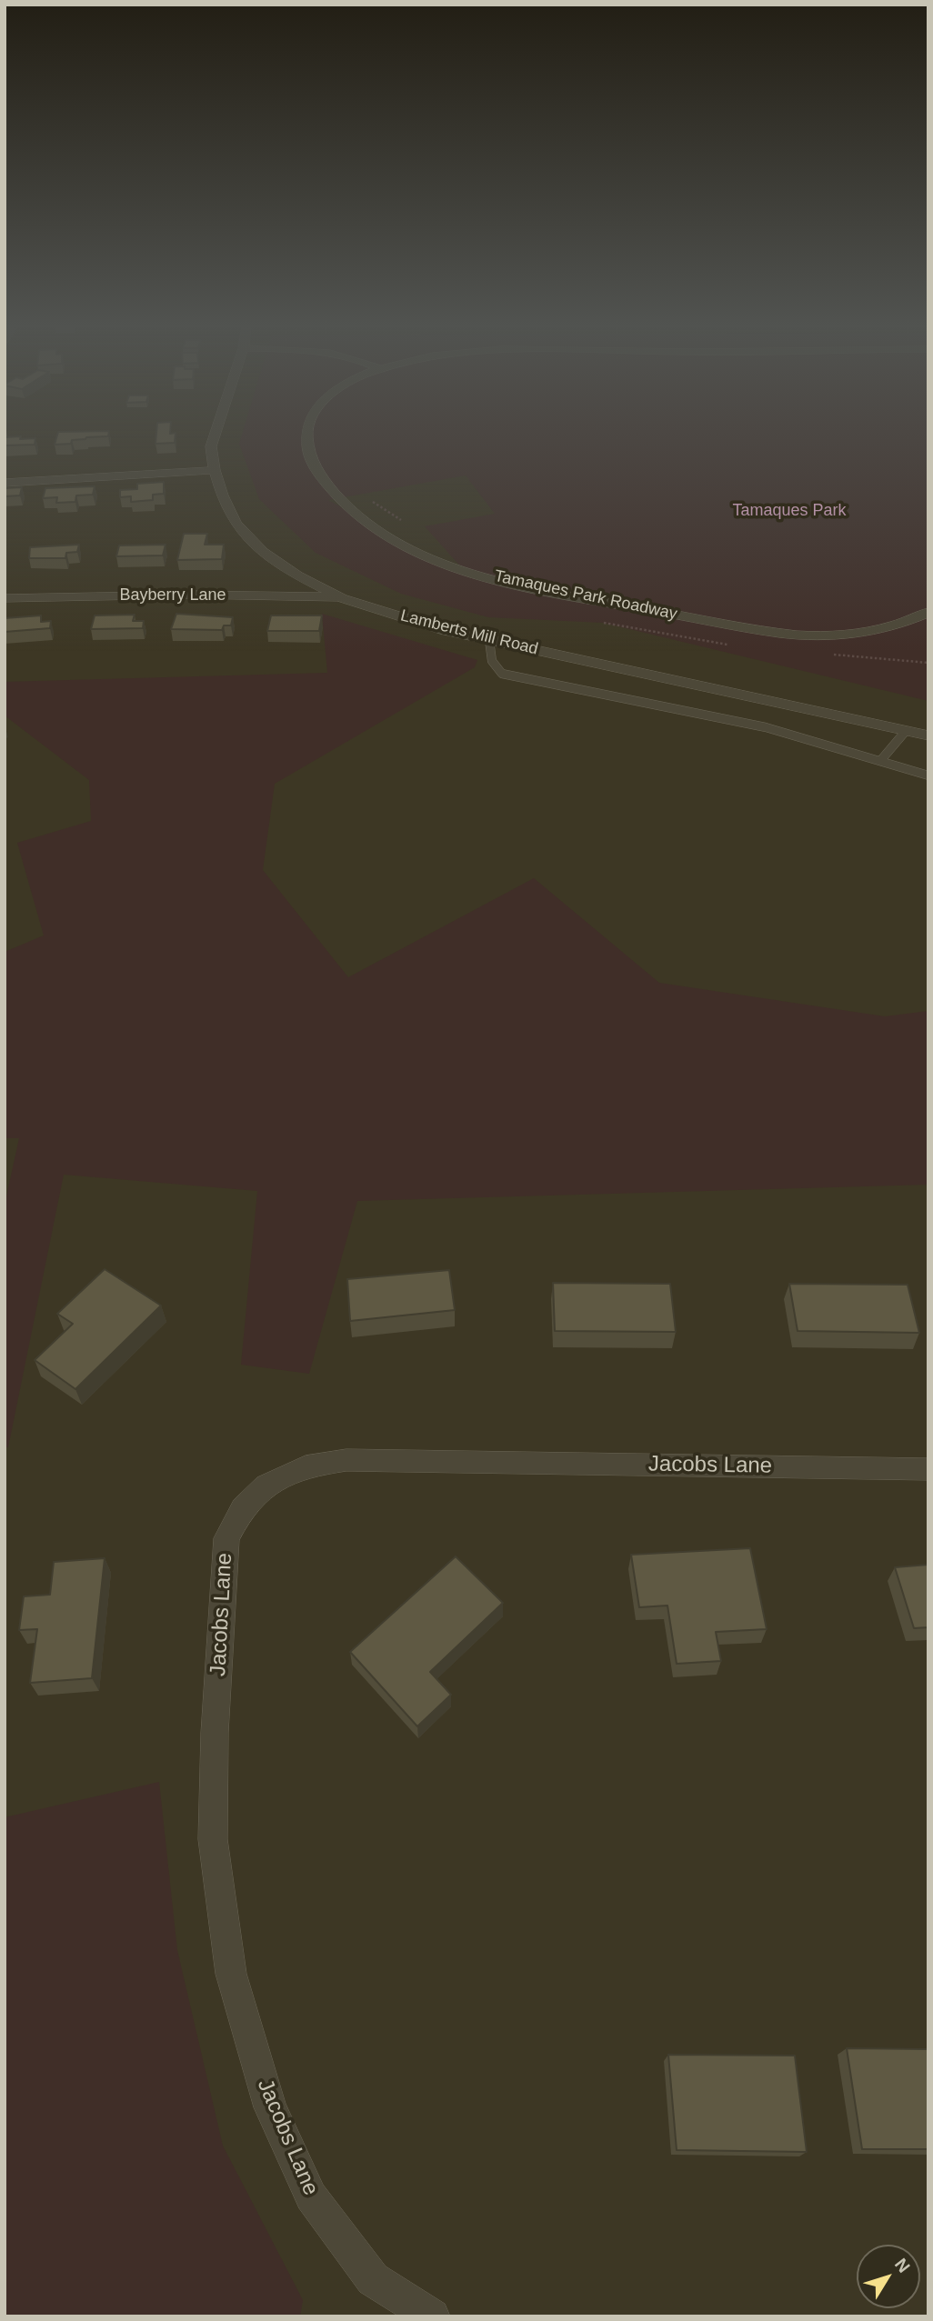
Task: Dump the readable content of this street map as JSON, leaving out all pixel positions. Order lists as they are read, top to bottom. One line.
{"streets":{"street":["Bayberry Lane","Tamaques Park Roadway","Lamberts Mill Road","Jacobs Lane"]},"crossings":[["Bayberry Lane","Lamberts Mill Road"]],"parks":["Tamaques Park"],"north":"top right"}
